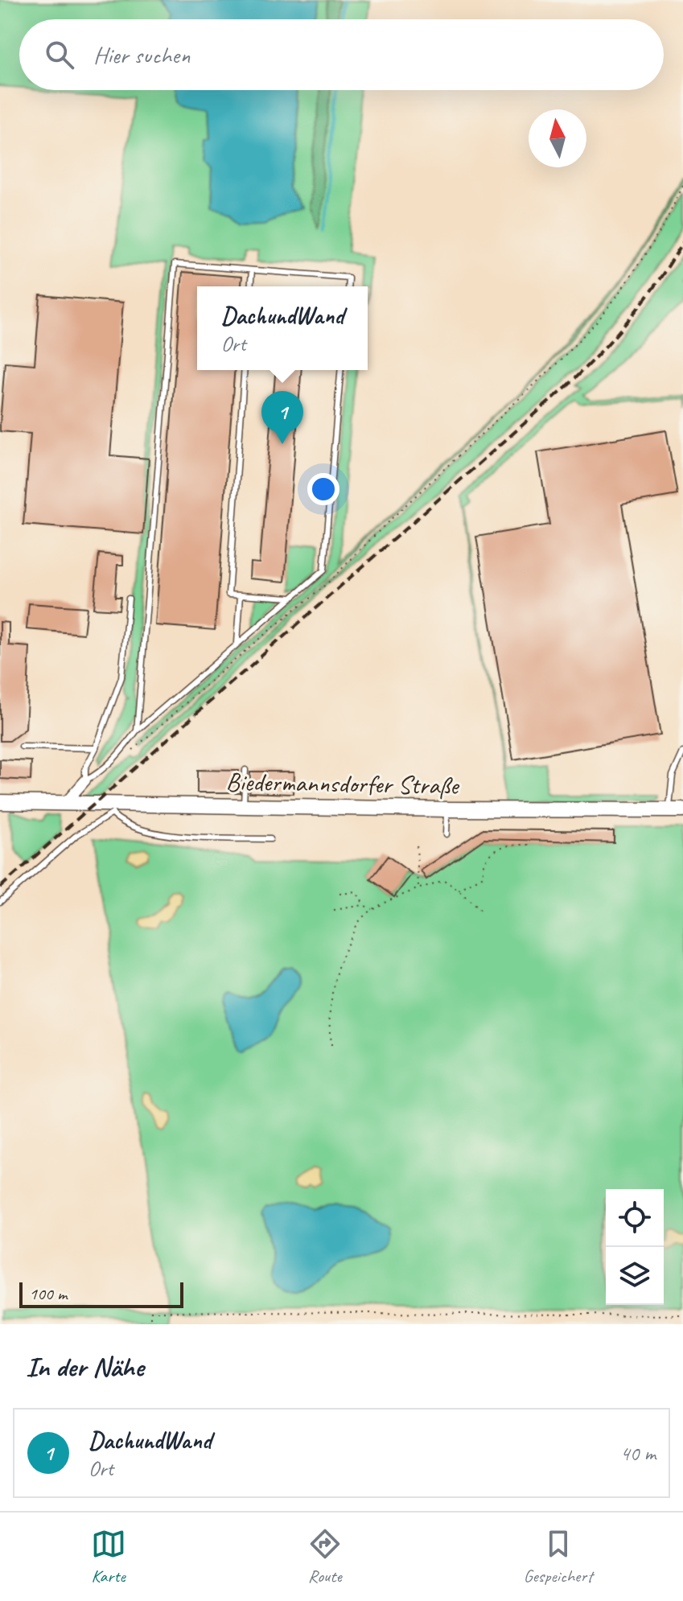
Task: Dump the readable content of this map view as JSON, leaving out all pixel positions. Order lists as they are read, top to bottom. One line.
{"streets":{"main road":["Biedermannsdorfer Straße"]},"scale_bar":"100 m","north":"top","page":{"search":"Hier suchen","popup":["DachundWand","Ort"],"pins":"1","scale":"100 m","heading":"In der Nähe","list":[{"mark":"1","name":"DachundWand","note":"Ort","value":"40 m"}],"nav":["Karte","Route","Gespeichert"]}}
